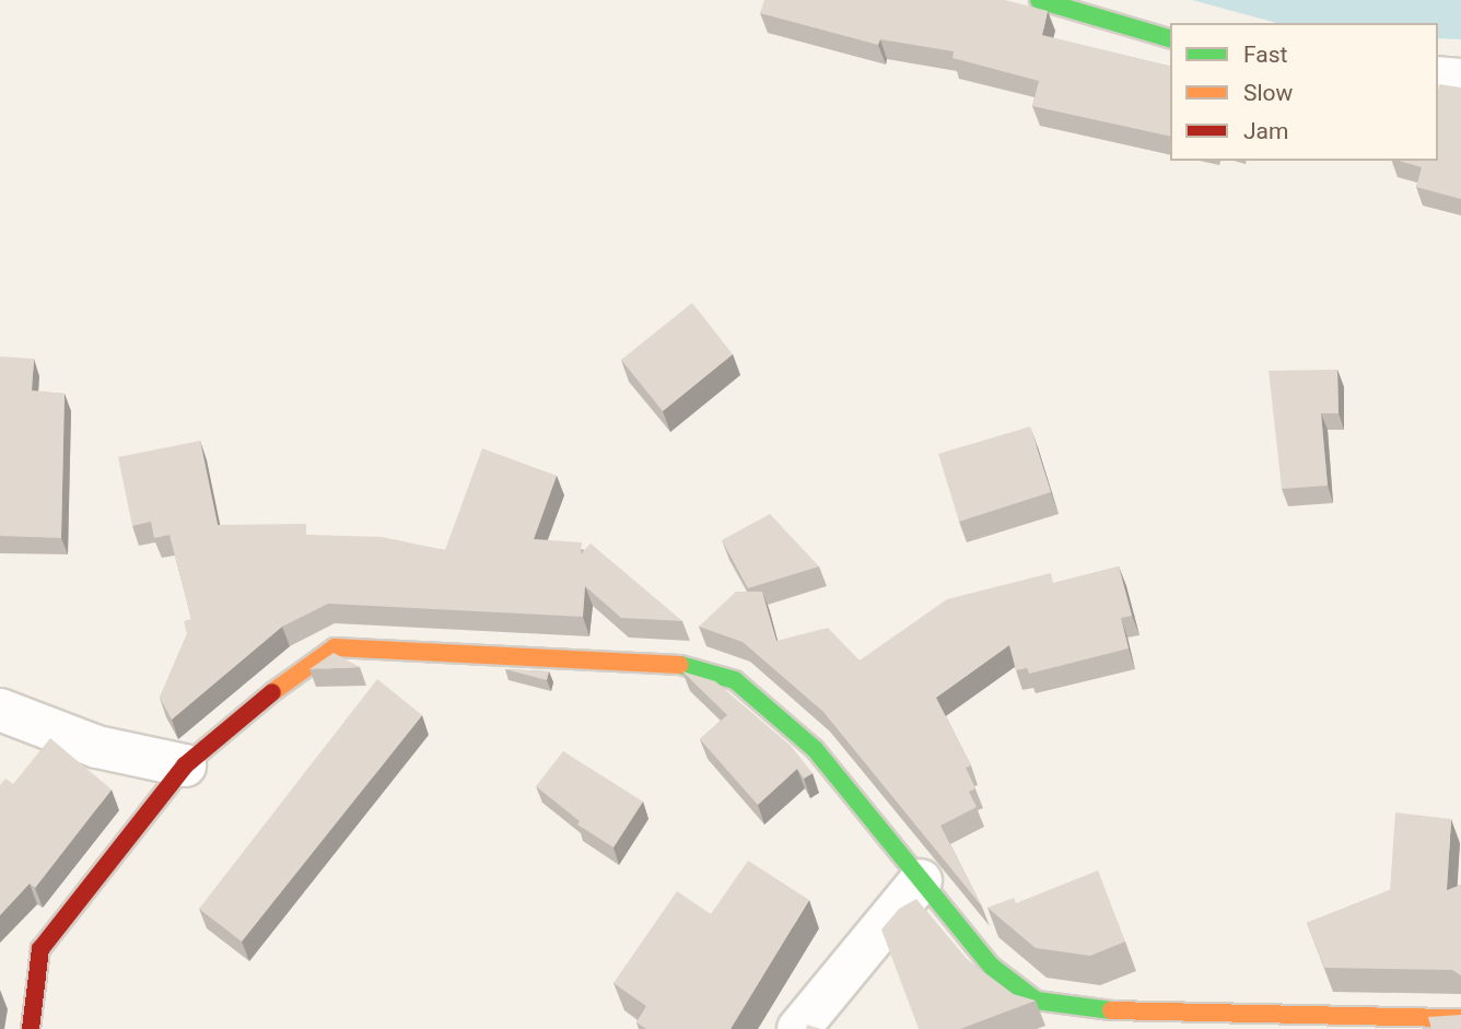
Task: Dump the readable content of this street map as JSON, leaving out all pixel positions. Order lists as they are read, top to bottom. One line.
{"legend":["Fast","Slow","Jam"]}
